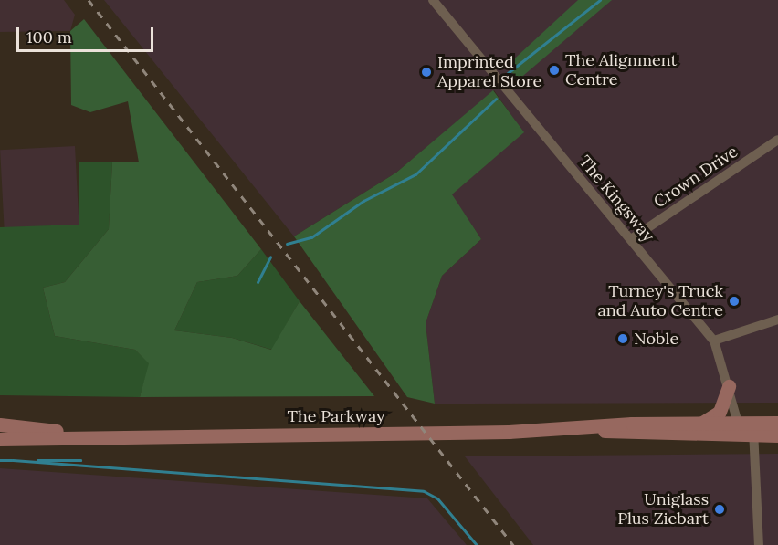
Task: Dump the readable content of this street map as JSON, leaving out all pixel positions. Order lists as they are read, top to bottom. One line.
{"streets":{"main road":["The Parkway"],"street":["Crown Drive","The Kingsway"]},"crossings":[["Crown Drive","The Kingsway"],["The Kingsway","The Parkway"]],"places":["The Alignment Centre","Imprinted Apparel Store","Turney's Truck and Auto Centre","Noble","Uniglass Plus Ziebart"],"scale_bar":"100 m"}
